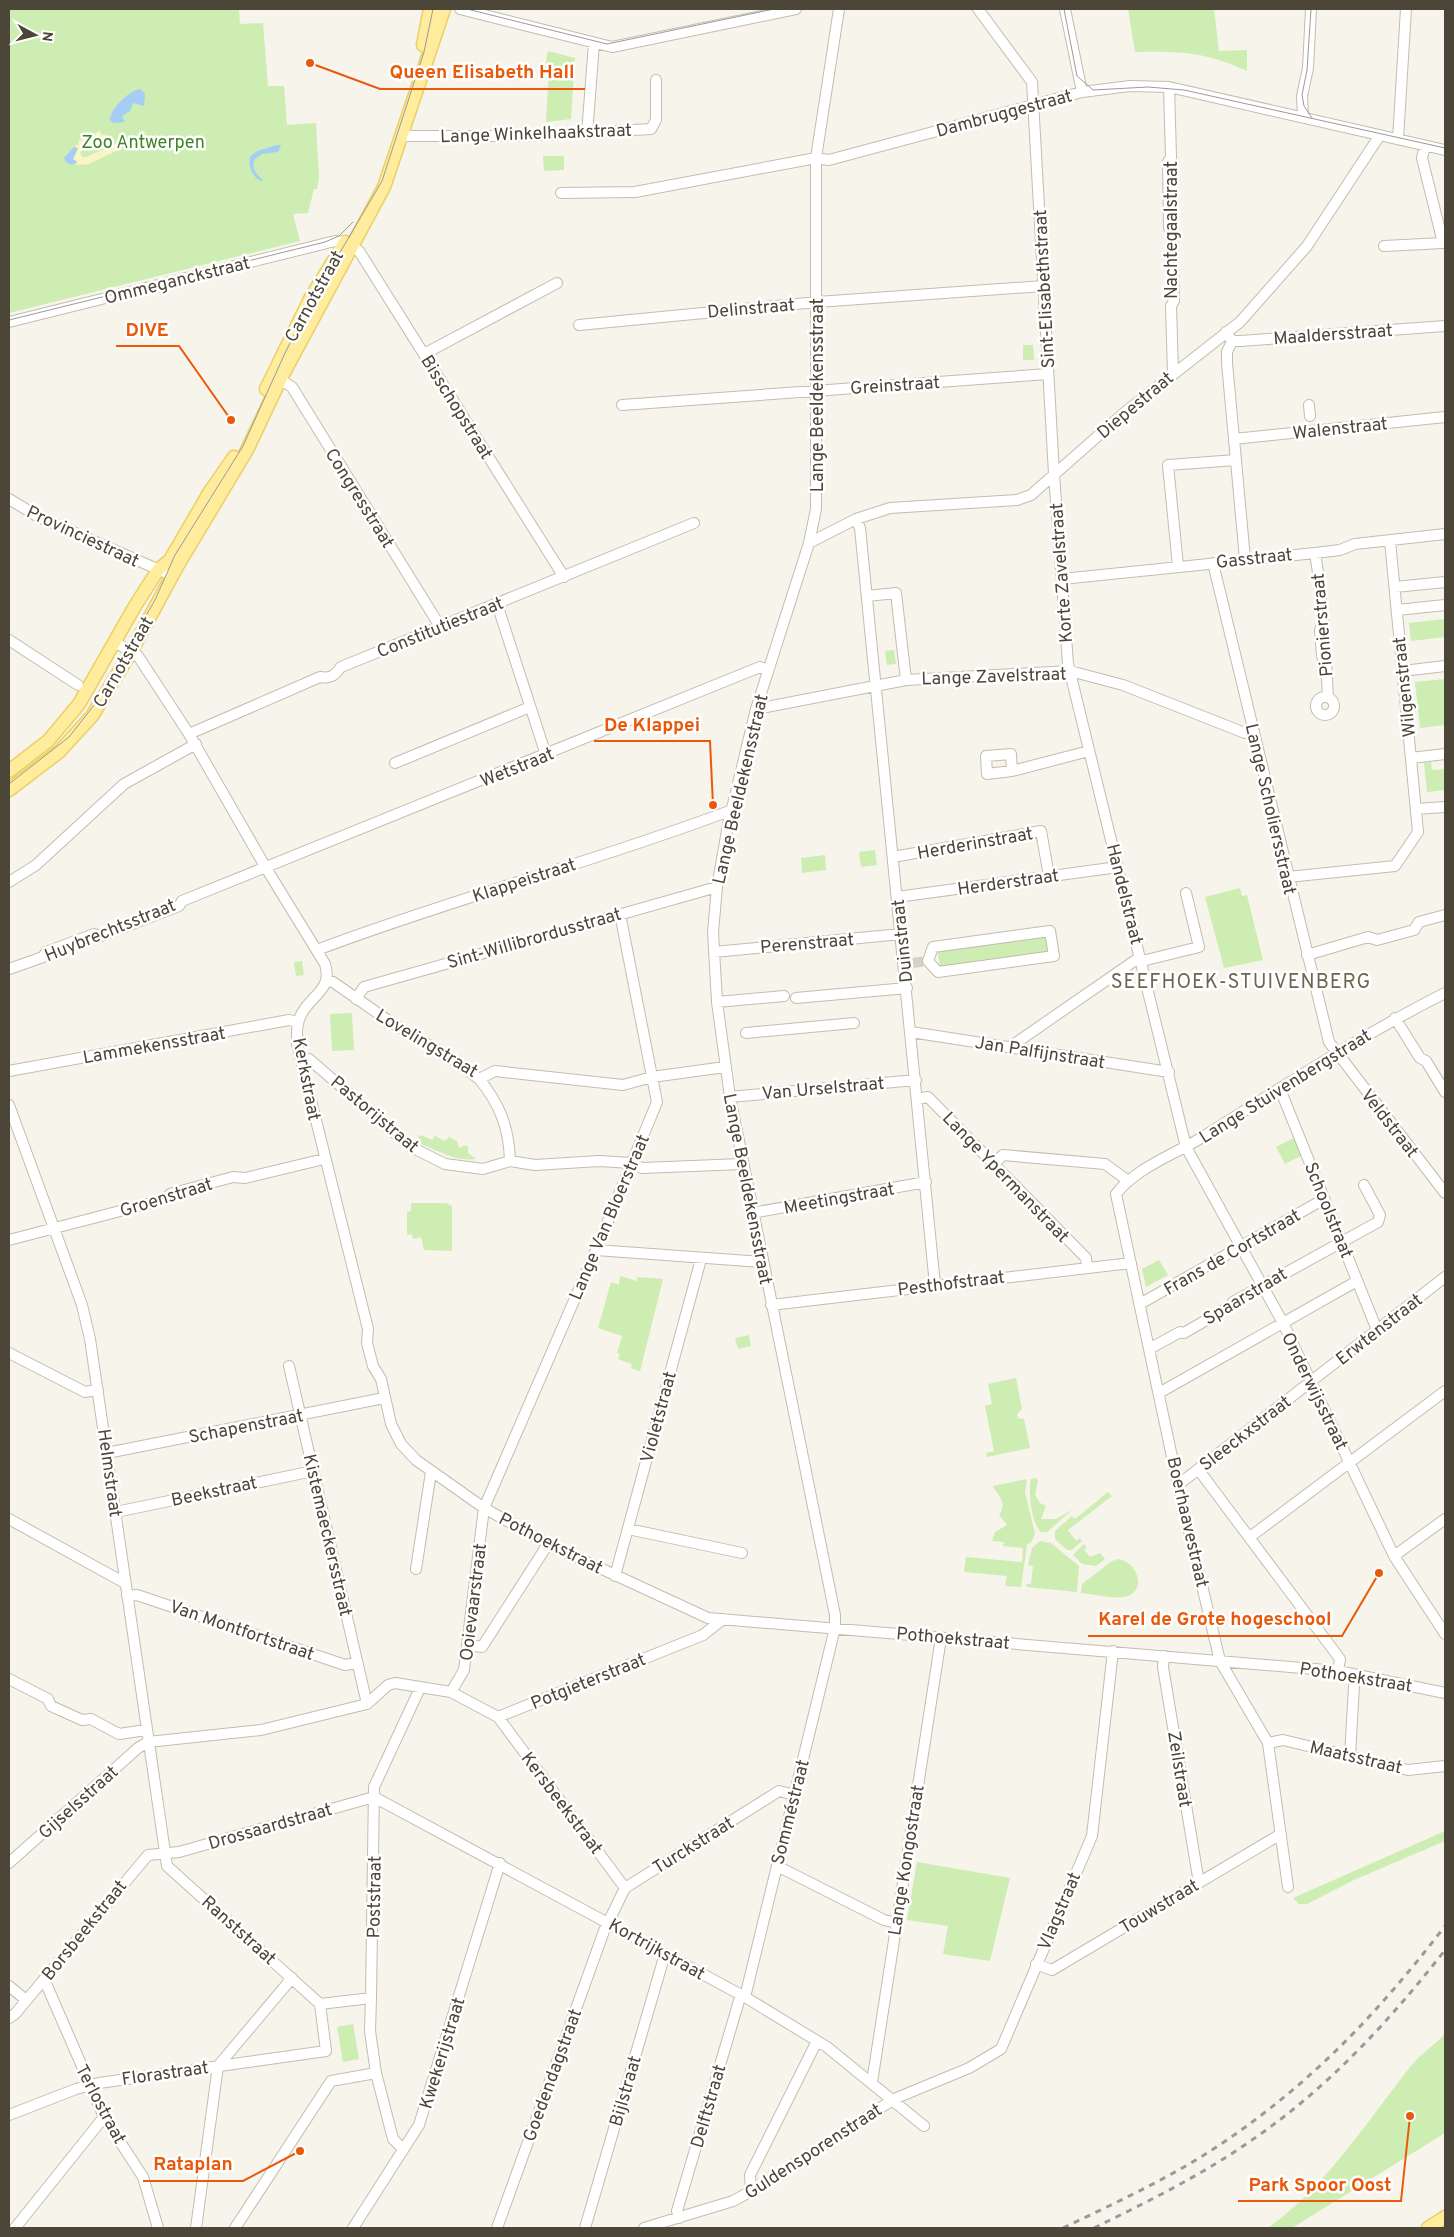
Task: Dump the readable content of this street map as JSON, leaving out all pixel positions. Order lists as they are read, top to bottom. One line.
{"streets":{"main road":["Carnotstraat"],"street":["Dambruggestraat","Lange Winkelhaakstraat","Nachtegaalstraat","Ommeganckstraat","Sint-Elisabethstraat","Delinstraat","Maaldersstraat","Greinstraat","Lange Beeldekensstraat","Diepestraat","Bisschopstraat","Walenstraat","Congresstraat","Provinciestraat","Gasstraat","Korte Zavelstraat","Pionierstraat","Constitutiestraat","Lange Zavelstraat","Wilgenstraat","Wetstraat","Lange Scholiersstraat","Herderinstraat","Klappeistraat","Herderstraat","Handelstraat","Huybrechtsstraat","Sint-Willibrordusstraat","Duinstraat","Perenstraat","Lovelingstraat","Lammekensstraat","Jan Palfijnstraat","Kerkstraat","Lange Stuivenbergstraat","Van Urselstraat","Pastorijstraat","Veldstraat","Lange Ypermanstraat","Groenstraat","Meetingstraat","Schoolstraat","Lange Van Bloerstraat","Frans de Cortstraat","Pesthofstraat","Spaarstraat","Erwtenstraat","Onderwijsstraat","Violetstraat","Schapenstraat","Sleeckxstraat","Helmstraat","Beekstraat","Boerhaavestraat","Kistemaeckersstraat","Pothoekstraat","Ooievaarstraat","Van Montfortstraat","Potgieterstraat","Maatsstraat","Zeilstraat","Gijselsstraat","Kersbeekstraat","Somméstraat","Drossaardstraat","Turckstraat","Lange Kongostraat","Poststraat","Touwstraat","Vlagstraat","Borsbeekstraat","Ranststraat","Kortrijkstraat","Kwekerijstraat","Florastraat","Goedendagstraat","Bijlstraat","Terlostraat","Delftstraat","Guldensporenstraat"]},"crossings":[["Dambruggestraat","Nachtegaalstraat"],["Dambruggestraat","Sint-Elisabethstraat"],["Dambruggestraat","Lange Beeldekensstraat"],["Dambruggestraat","Diepestraat"],["Lange Winkelhaakstraat","Carnotstraat"],["Nachtegaalstraat","Diepestraat"],["Ommeganckstraat","Carnotstraat"],["Ommeganckstraat","Bisschopstraat"],["Sint-Elisabethstraat","Delinstraat"],["Sint-Elisabethstraat","Greinstraat"],["Sint-Elisabethstraat","Diepestraat"],["Sint-Elisabethstraat","Korte Zavelstraat"],["Carnotstraat","Bisschopstraat"],["Carnotstraat","Congresstraat"],["Carnotstraat","Provinciestraat"],["Delinstraat","Lange Beeldekensstraat"],["Greinstraat","Lange Beeldekensstraat"],["Lange Beeldekensstraat","Diepestraat"],["Lange Beeldekensstraat","Lange Zavelstraat"],["Lange Beeldekensstraat","Wetstraat"],["Lange Beeldekensstraat","Klappeistraat"],["Lange Beeldekensstraat","Sint-Willibrordusstraat"],["Lange Beeldekensstraat","Perenstraat"],["Lange Beeldekensstraat","Lovelingstraat"],["Lange Beeldekensstraat","Van Urselstraat"],["Lange Beeldekensstraat","Pastorijstraat"],["Lange Beeldekensstraat","Meetingstraat"],["Lange Beeldekensstraat","Pesthofstraat"],["Lange Beeldekensstraat","Pothoekstraat"],["Lange Beeldekensstraat","Somméstraat"],["Diepestraat","Korte Zavelstraat"],["Diepestraat","Duinstraat"],["Bisschopstraat","Constitutiestraat"],["Congresstraat","Constitutiestraat"],["Gasstraat","Korte Zavelstraat"],["Gasstraat","Pionierstraat"],["Gasstraat","Wilgenstraat"],["Gasstraat","Lange Scholiersstraat"],["Korte Zavelstraat","Lange Zavelstraat"],["Korte Zavelstraat","Handelstraat"],["Lange Zavelstraat","Lange Scholiersstraat"],["Lange Zavelstraat","Handelstraat"],["Lange Zavelstraat","Duinstraat"],["Wilgenstraat","Lange Scholiersstraat"],["Wetstraat","Huybrechtsstraat"],["Lange Scholiersstraat","Lange Stuivenbergstraat"],["Lange Scholiersstraat","Veldstraat"],["Herderinstraat","Herderstraat"],["Herderinstraat","Duinstraat"],["Herderstraat","Handelstraat"],["Herderstraat","Duinstraat"],["Handelstraat","Jan Palfijnstraat"],["Handelstraat","Lange Stuivenbergstraat"],["Handelstraat","Onderwijsstraat"],["Sint-Willibrordusstraat","Lovelingstraat"],["Sint-Willibrordusstraat","Lange Van Bloerstraat"],["Duinstraat","Perenstraat"],["Duinstraat","Jan Palfijnstraat"],["Duinstraat","Van Urselstraat"],["Duinstraat","Lange Ypermanstraat"],["Duinstraat","Meetingstraat"],["Duinstraat","Pesthofstraat"],["Lovelingstraat","Kerkstraat"],["Lovelingstraat","Lange Van Bloerstraat"],["Lammekensstraat","Kerkstraat"],["Kerkstraat","Pastorijstraat"],["Kerkstraat","Groenstraat"],["Kerkstraat","Lange Van Bloerstraat"],["Kerkstraat","Schapenstraat"],["Kerkstraat","Pothoekstraat"],["Kerkstraat","Ooievaarstraat"],["Lange Stuivenbergstraat","Veldstraat"],["Lange Stuivenbergstraat","Schoolstraat"],["Lange Stuivenbergstraat","Onderwijsstraat"],["Lange Stuivenbergstraat","Boerhaavestraat"],["Pastorijstraat","Lange Van Bloerstraat"],["Lange Ypermanstraat","Pesthofstraat"],["Groenstraat","Helmstraat"],["Schoolstraat","Frans de Cortstraat"],["Schoolstraat","Spaarstraat"],["Schoolstraat","Erwtenstraat"],["Lange Van Bloerstraat","Pothoekstraat"],["Lange Van Bloerstraat","Ooievaarstraat"],["Frans de Cortstraat","Onderwijsstraat"],["Frans de Cortstraat","Boerhaavestraat"],["Pesthofstraat","Boerhaavestraat"],["Spaarstraat","Onderwijsstraat"],["Spaarstraat","Boerhaavestraat"],["Erwtenstraat","Onderwijsstraat"],["Erwtenstraat","Sleeckxstraat"],["Onderwijsstraat","Sleeckxstraat"],["Violetstraat","Pothoekstraat"],["Schapenstraat","Helmstraat"],["Schapenstraat","Kistemaeckersstraat"],["Sleeckxstraat","Boerhaavestraat"],["Helmstraat","Beekstraat"],["Helmstraat","Van Montfortstraat"],["Helmstraat","Gijselsstraat"],["Helmstraat","Drossaardstraat"],["Helmstraat","Borsbeekstraat"],["Helmstraat","Ranststraat"],["Beekstraat","Kistemaeckersstraat"],["Boerhaavestraat","Pothoekstraat"],["Boerhaavestraat","Maatsstraat"],["Boerhaavestraat","Touwstraat"],["Kistemaeckersstraat","Van Montfortstraat"],["Pothoekstraat","Ooievaarstraat"],["Pothoekstraat","Potgieterstraat"],["Pothoekstraat","Zeilstraat"],["Pothoekstraat","Somméstraat"],["Pothoekstraat","Lange Kongostraat"],["Pothoekstraat","Vlagstraat"],["Potgieterstraat","Kersbeekstraat"],["Zeilstraat","Touwstraat"],["Kersbeekstraat","Turckstraat"],["Somméstraat","Turckstraat"],["Somméstraat","Kortrijkstraat"],["Somméstraat","Delftstraat"],["Drossaardstraat","Poststraat"],["Drossaardstraat","Borsbeekstraat"],["Drossaardstraat","Ranststraat"],["Drossaardstraat","Kortrijkstraat"],["Lange Kongostraat","Kortrijkstraat"],["Poststraat","Kortrijkstraat"],["Poststraat","Kwekerijstraat"],["Touwstraat","Vlagstraat"],["Vlagstraat","Kortrijkstraat"],["Vlagstraat","Guldensporenstraat"],["Borsbeekstraat","Ranststraat"],["Borsbeekstraat","Terlostraat"],["Ranststraat","Florastraat"],["Kortrijkstraat","Kwekerijstraat"],["Kortrijkstraat","Goedendagstraat"],["Kortrijkstraat","Bijlstraat"],["Kortrijkstraat","Delftstraat"],["Kortrijkstraat","Guldensporenstraat"],["Florastraat","Terlostraat"],["Delftstraat","Guldensporenstraat"]],"districts":["SEEFHOEK-STUIVENBERG"],"parks":["Zoo Antwerpen"],"places":["Queen Elisabeth Hall","DIVE","De Klappei","Karel de Grote hogeschool","Park Spoor Oost","Rataplan"],"north":"right"}
